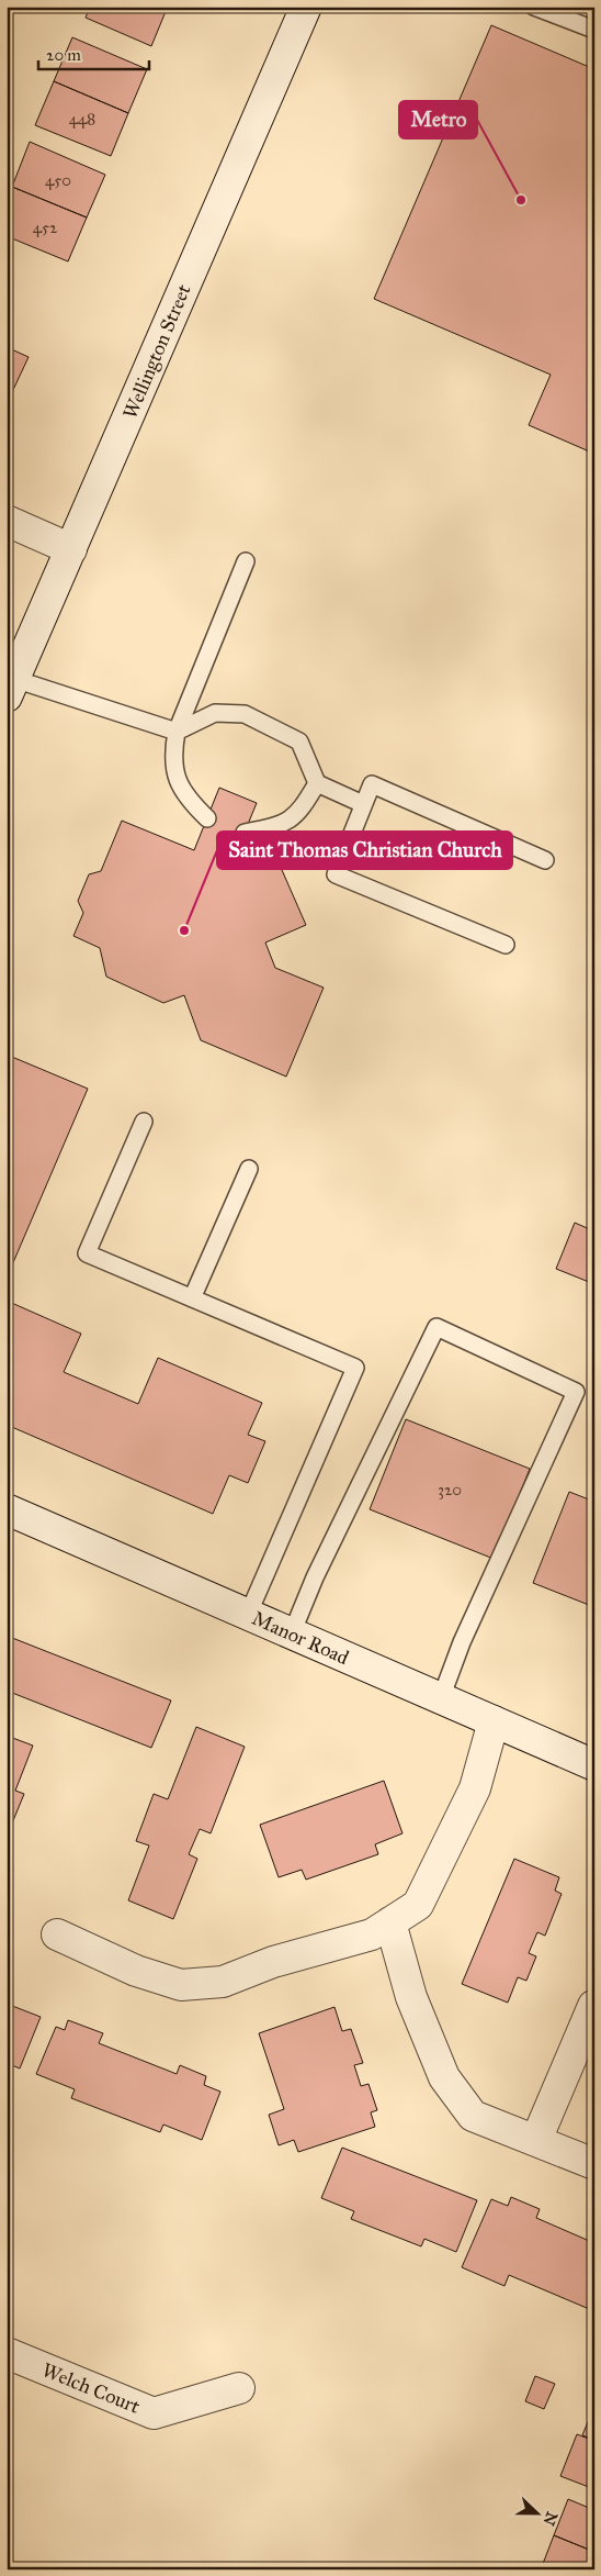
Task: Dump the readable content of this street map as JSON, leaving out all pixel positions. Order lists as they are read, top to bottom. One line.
{"streets":{"street":["Wellington Street","Manor Road","Welch Court"]},"places":["Metro","Saint Thomas Christian Church"],"house_numbers":["448","450","452","320"],"scale_bar":"20 m","north":"right"}
